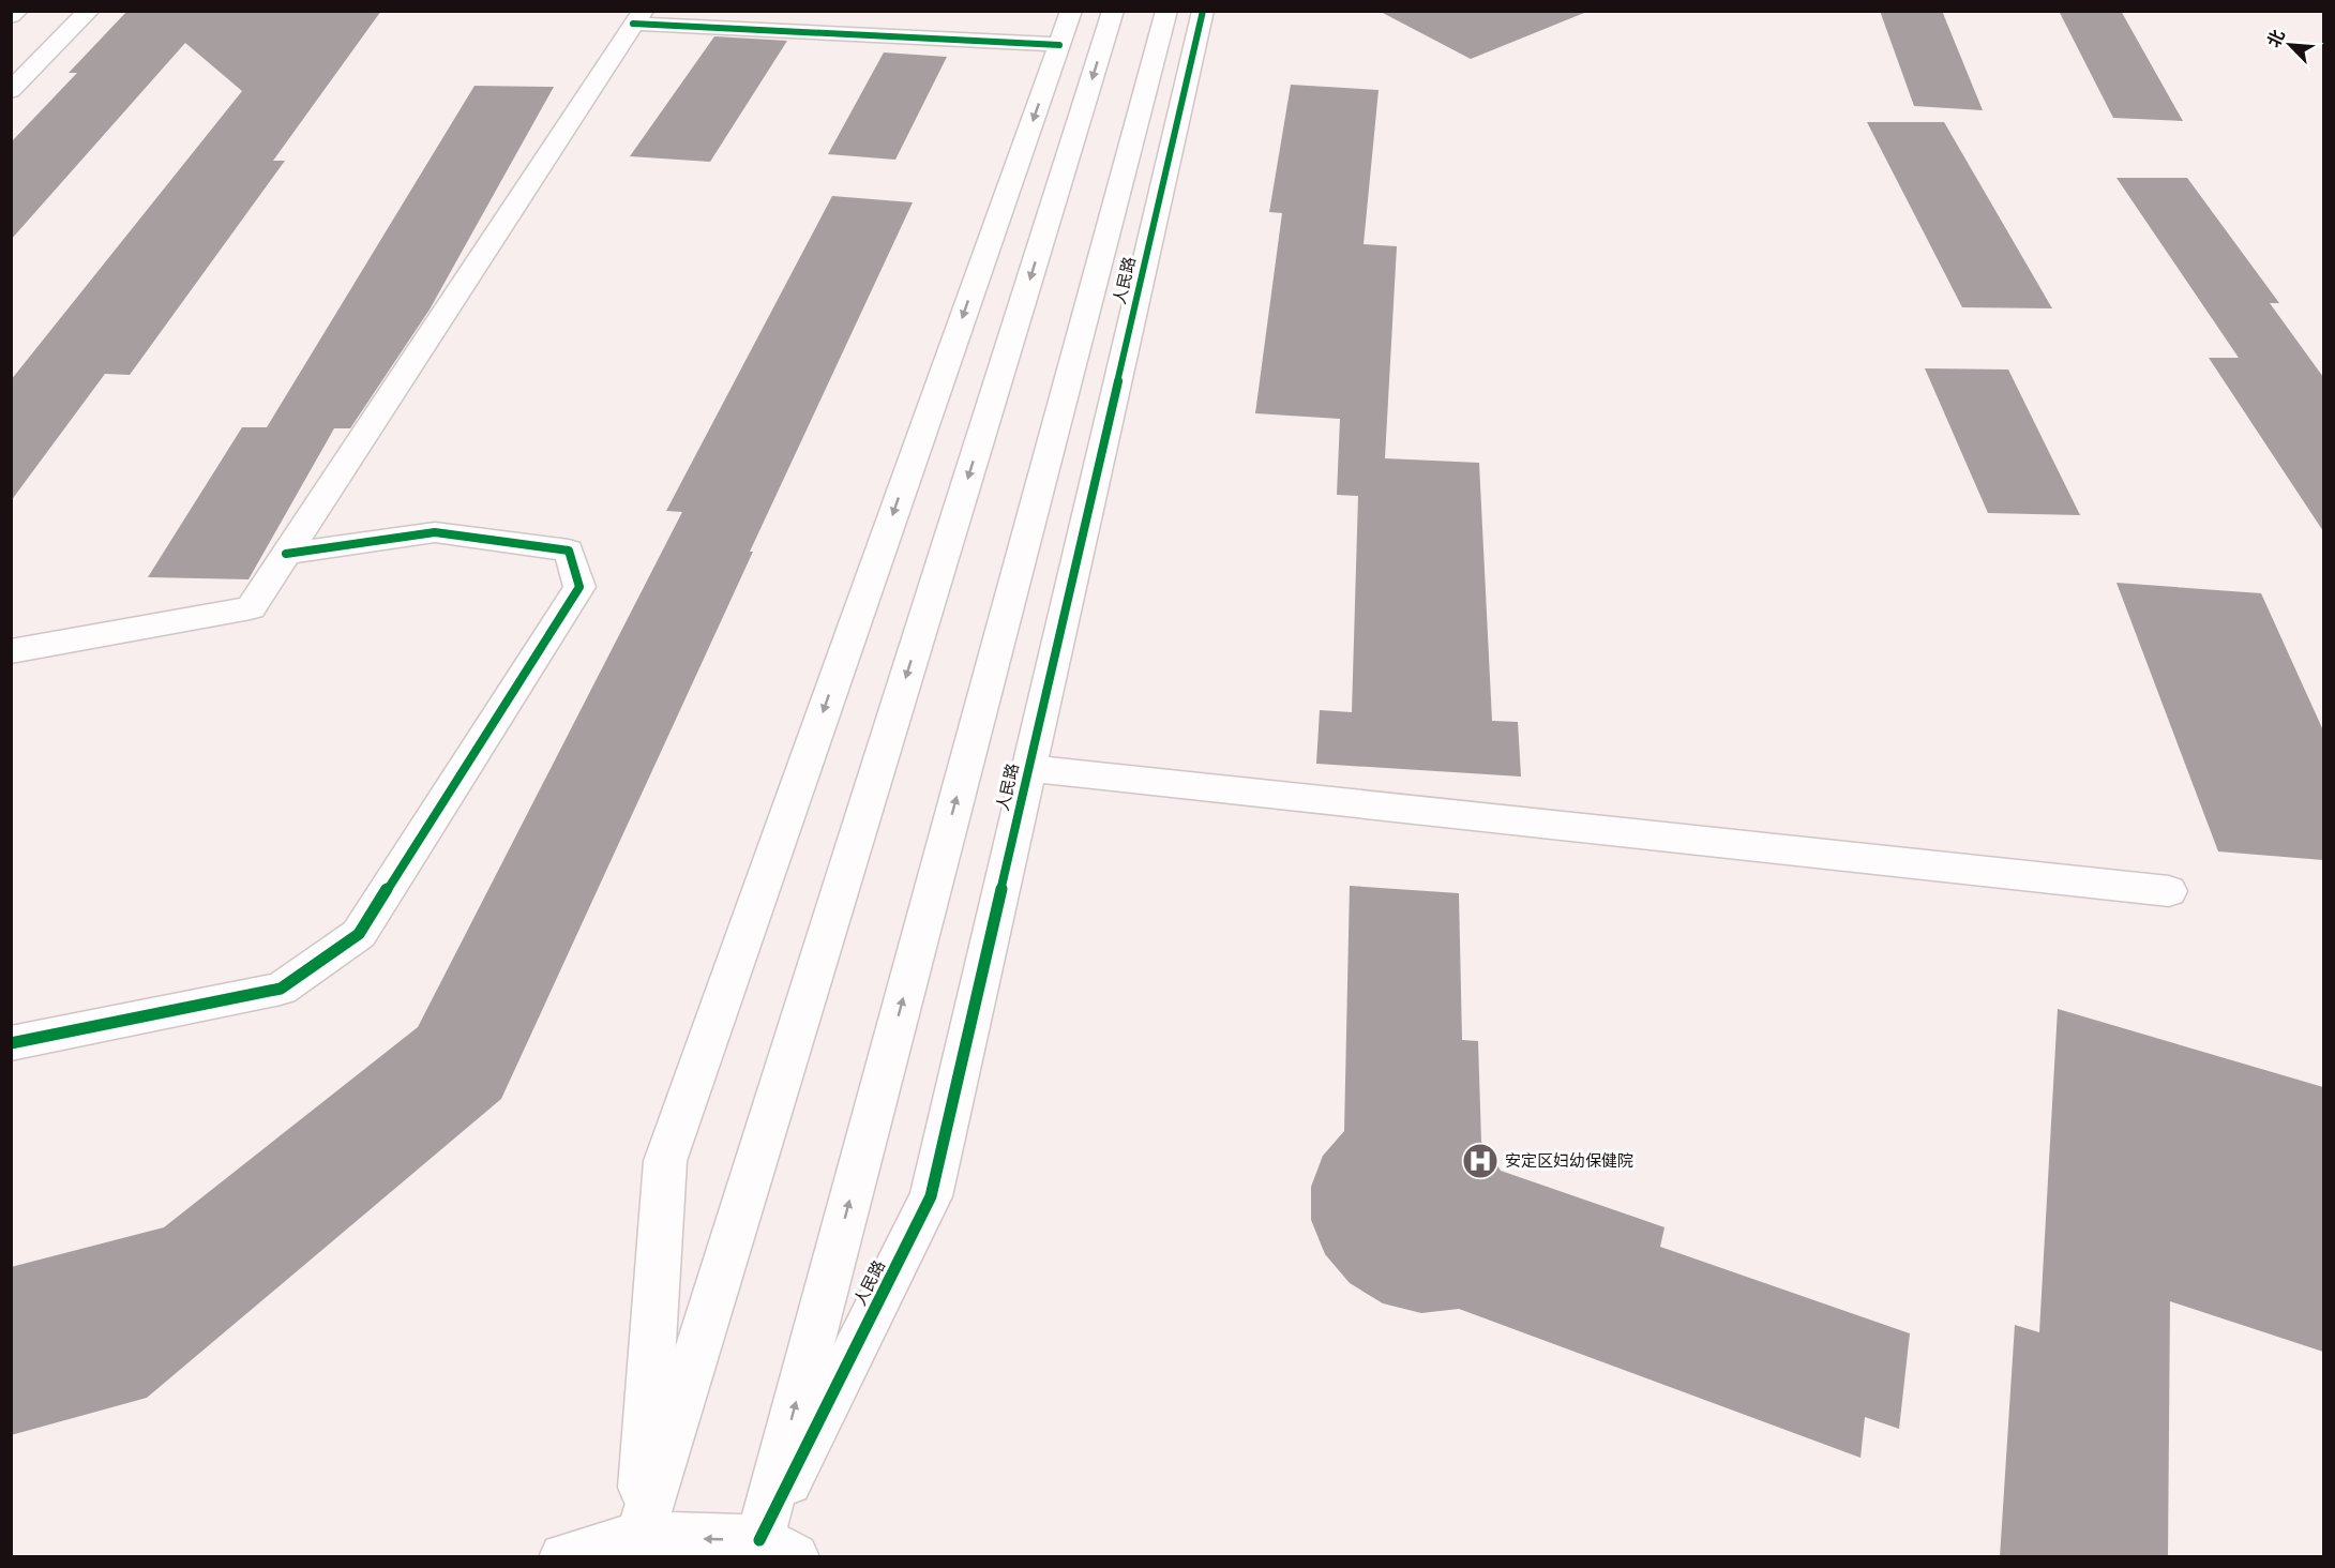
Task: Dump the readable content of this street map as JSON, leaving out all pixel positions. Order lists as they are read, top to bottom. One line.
{"streets":{"street":["人民路"]},"places":{"hospital":["安定区妇幼保健院"]},"north":"top left"}
